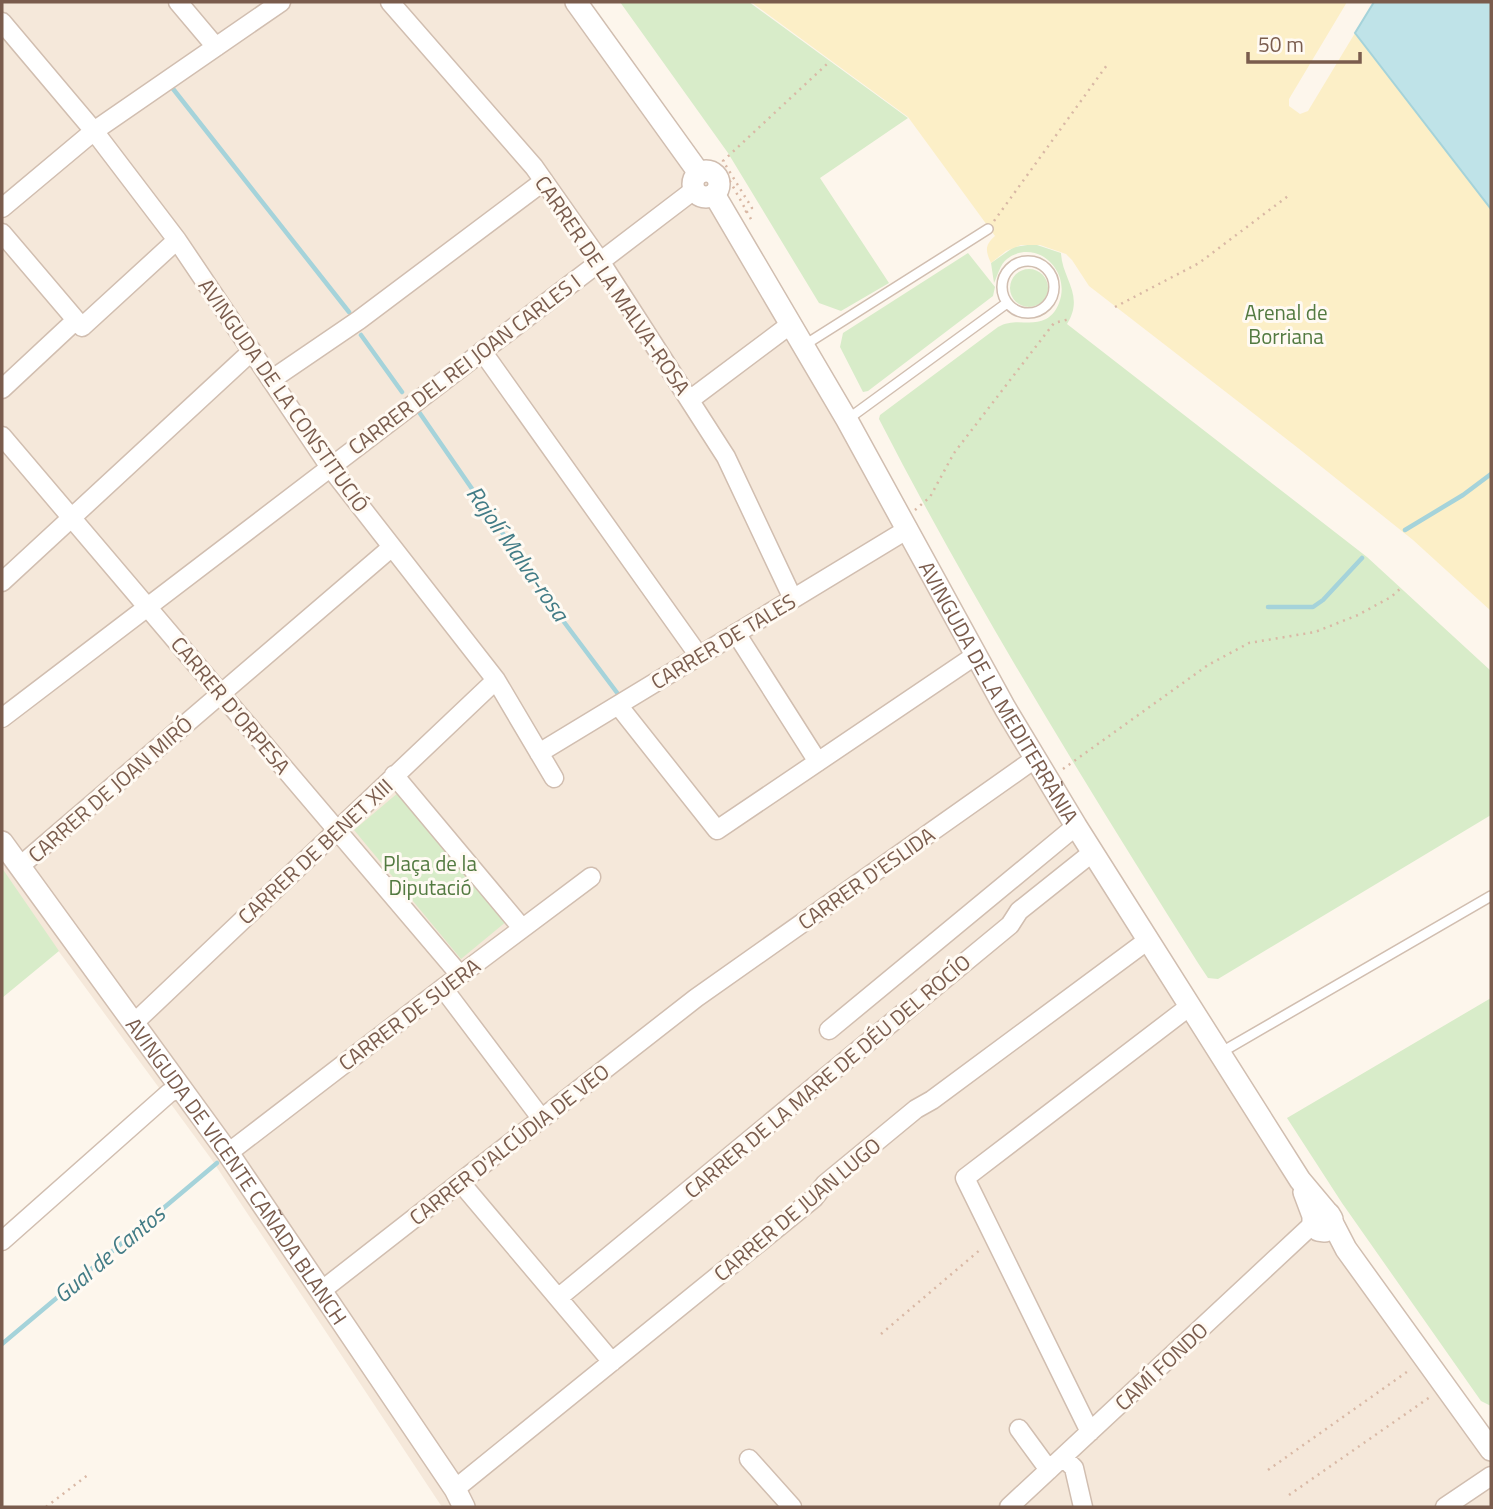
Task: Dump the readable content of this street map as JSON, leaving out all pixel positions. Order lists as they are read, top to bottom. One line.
{"streets":{"street":["CARRER DE LA MALVA-ROSA","CARRER DEL REI JOAN CARLES I","AVINGUDA DE LA CONSTITUCIÓ","CARRER DE TALES","AVINGUDA DE LA MEDITERRÀNIA","CARRER D'ORPESA","CARRER DE JOAN MIRÓ","CARRER DE BENET XIII","CARRER D'ESLIDA","CARRER DE SUERA","CARRER DE LA MARE DE DÉU DEL ROCÍO","CARRER D'ALCÚDIA DE VEO","AVINGUDA DE VICENTE CAÑADA BLANCH","CARRER DE JUAN LUGO","CAMÍ FONDO"]},"crossings":[["CARRER DE LA MALVA-ROSA","CARRER DEL REI JOAN CARLES I"],["CARRER DE LA MALVA-ROSA","CARRER DE TALES"],["CARRER DEL REI JOAN CARLES I","AVINGUDA DE LA CONSTITUCIÓ"],["CARRER DEL REI JOAN CARLES I","AVINGUDA DE LA MEDITERRÀNIA"],["CARRER DEL REI JOAN CARLES I","CARRER D'ORPESA"],["AVINGUDA DE LA CONSTITUCIÓ","CARRER DE TALES"],["AVINGUDA DE LA CONSTITUCIÓ","CARRER DE JOAN MIRÓ"],["AVINGUDA DE LA CONSTITUCIÓ","CARRER DE BENET XIII"],["CARRER DE TALES","AVINGUDA DE LA MEDITERRÀNIA"],["AVINGUDA DE LA MEDITERRÀNIA","CARRER D'ESLIDA"],["AVINGUDA DE LA MEDITERRÀNIA","CARRER DE LA MARE DE DÉU DEL ROCÍO"],["AVINGUDA DE LA MEDITERRÀNIA","CARRER DE JUAN LUGO"],["AVINGUDA DE LA MEDITERRÀNIA","CAMÍ FONDO"],["CARRER D'ORPESA","CARRER DE JOAN MIRÓ"],["CARRER D'ORPESA","CARRER DE BENET XIII"],["CARRER D'ORPESA","CARRER DE SUERA"],["CARRER DE JOAN MIRÓ","AVINGUDA DE VICENTE CAÑADA BLANCH"],["CARRER DE BENET XIII","AVINGUDA DE VICENTE CAÑADA BLANCH"],["CARRER D'ESLIDA","CARRER D'ALCÚDIA DE VEO"],["CARRER DE SUERA","AVINGUDA DE VICENTE CAÑADA BLANCH"],["CARRER D'ALCÚDIA DE VEO","AVINGUDA DE VICENTE CAÑADA BLANCH"],["AVINGUDA DE VICENTE CAÑADA BLANCH","CARRER DE JUAN LUGO"]],"water":["Rajolí Malva-rosa","Gual de Cantos"],"parks":["Arenal de Borriana","Plaça de la Diputació"],"scale_bar":"50 m"}
